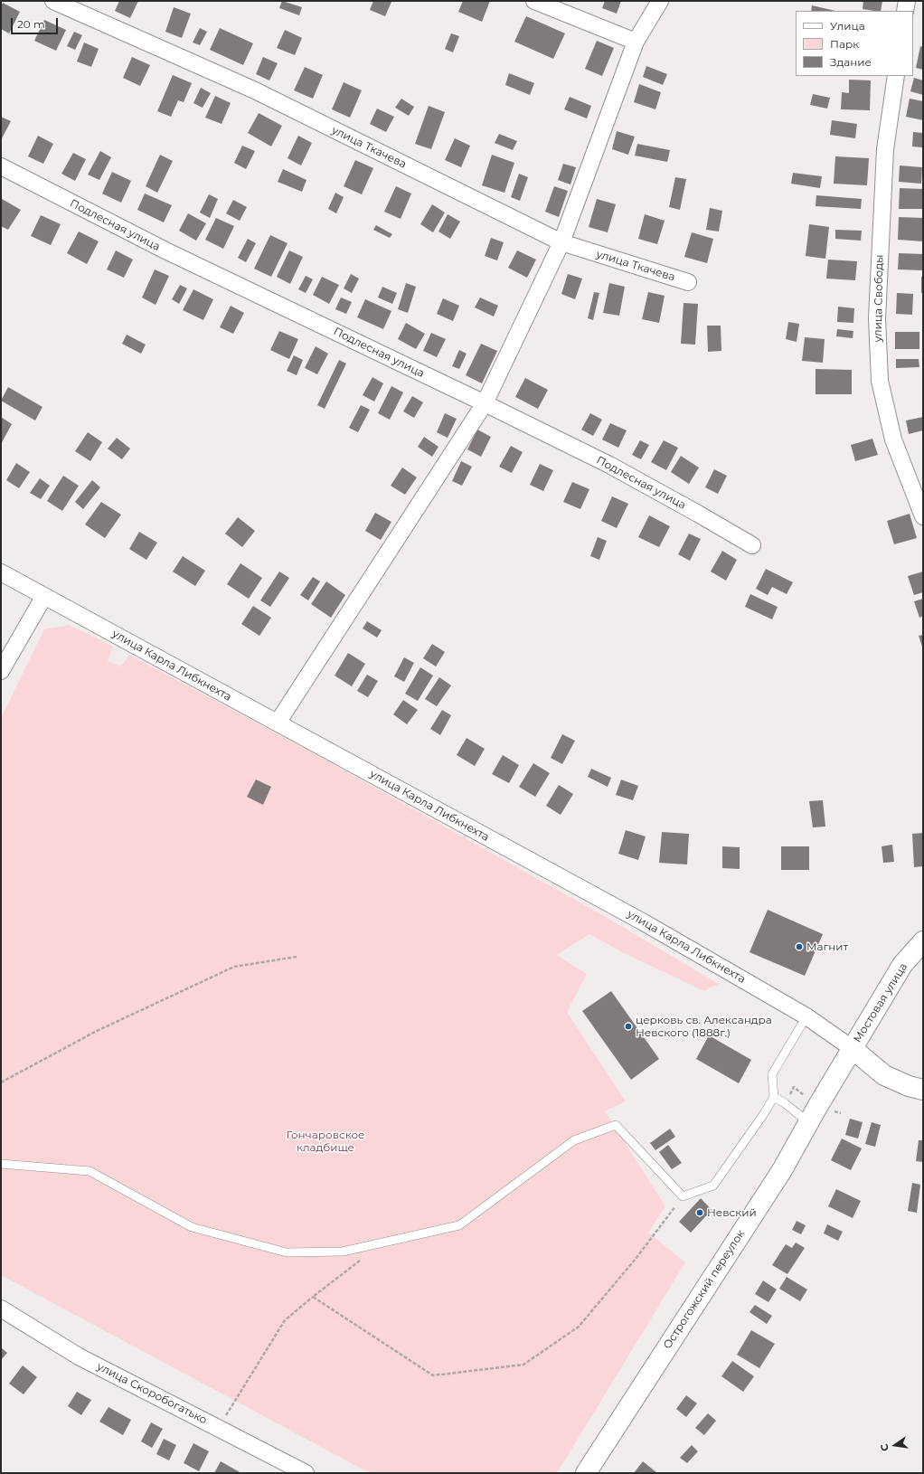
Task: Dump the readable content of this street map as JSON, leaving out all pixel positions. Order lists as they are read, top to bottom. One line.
{"streets":{"main road":["Мостовая улица","Острогожский переулок"],"street":["улица Ткачева","Подлесная улица","улица Свободы","улица Карла Либкнехта","улица Скоробогатько"]},"crossings":[["улица Карла Либкнехта","Мостовая улица"],["улица Карла Либкнехта","Острогожский переулок"],["Мостовая улица","Острогожский переулок"]],"parks":["Гончаровское кладбище"],"places":["Магнит","церковь св. Александра Невского (1888г.)","Невский"],"legend":["Улица","Парк","Здание"],"scale_bar":"20 m","north":"left"}
